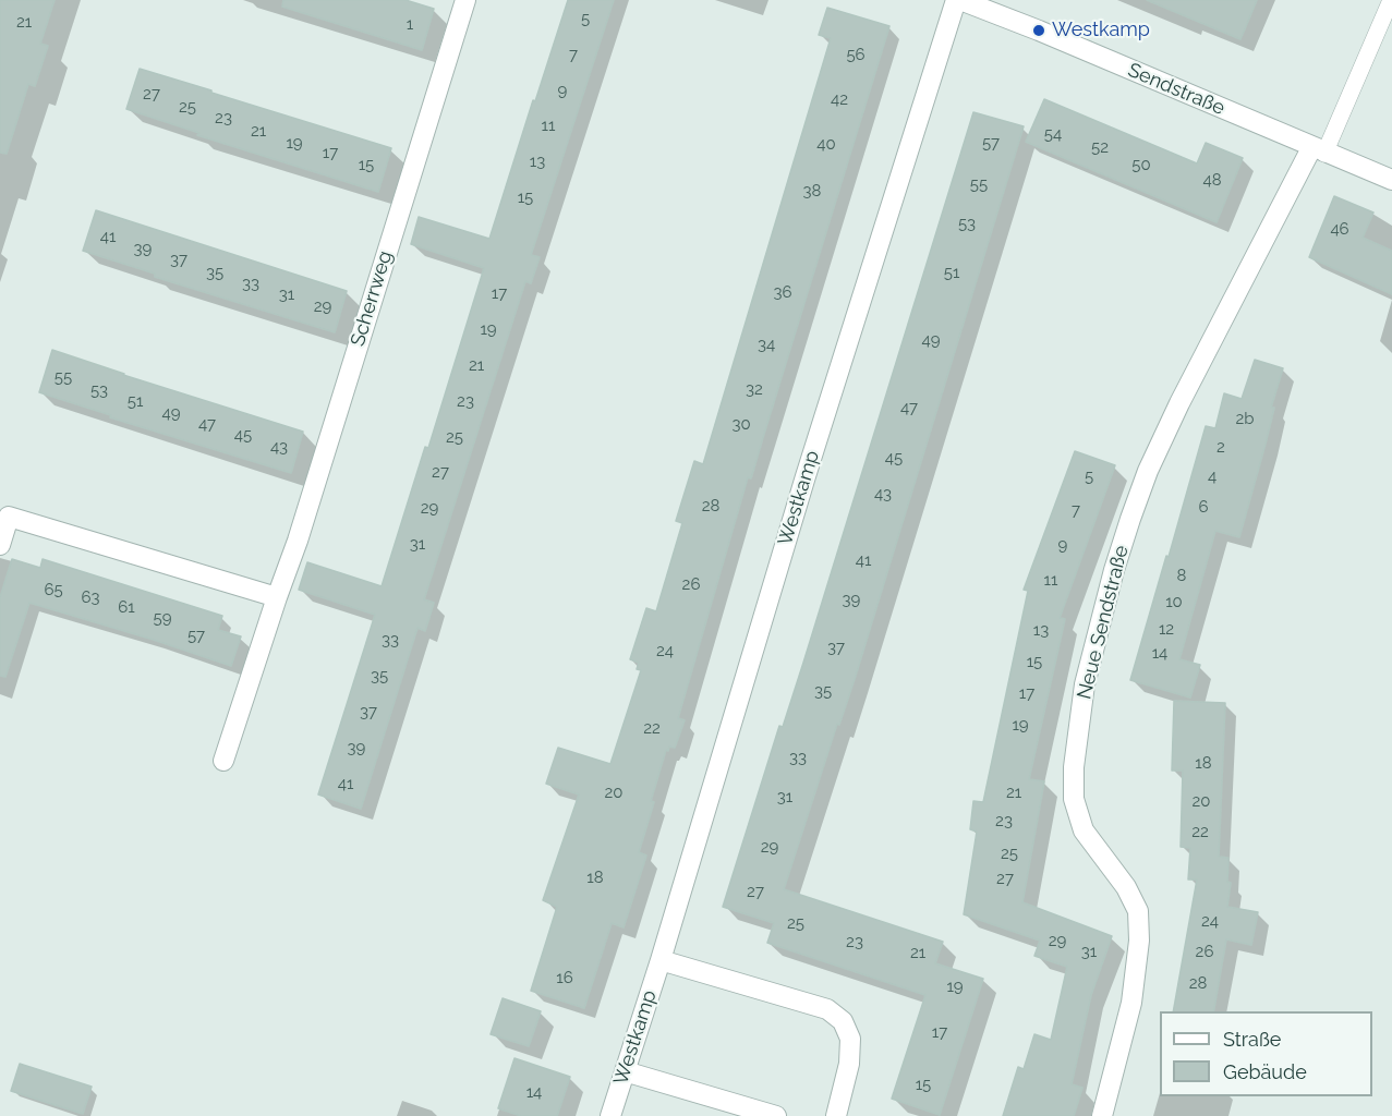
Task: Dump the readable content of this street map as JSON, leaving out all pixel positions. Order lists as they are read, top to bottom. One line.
{"streets":{"street":["Sendstraße","Scherrweg","Westkamp","Neue Sendstraße"]},"crossings":[["Sendstraße","Westkamp"],["Sendstraße","Neue Sendstraße"]],"places":["Westkamp"],"house_numbers":["5","21","1","7","56","9","27","42","25","23","11","21","54","19","57","40","52","17","13","15","50","48","55","38","15","53","46","41","39","37","35","51","33","36","17","31","29","19","49","34","21","55","32","53","51","23","47","49","2b","47","30","45","25","43","2","45","27","5","4","43","28","6","29","7","31","9","41","8","11","26","65","63","39","10","61","59","12","13","57","33","37","24","14","15","35","35","17","37","19","22","39","33","18","41","20","21","31","20","23","22","29","25","18","27","27","24","25","29","23","31","26","21","16","28","19","17","15","14"],"legend":["Straße","Gebäude"]}
